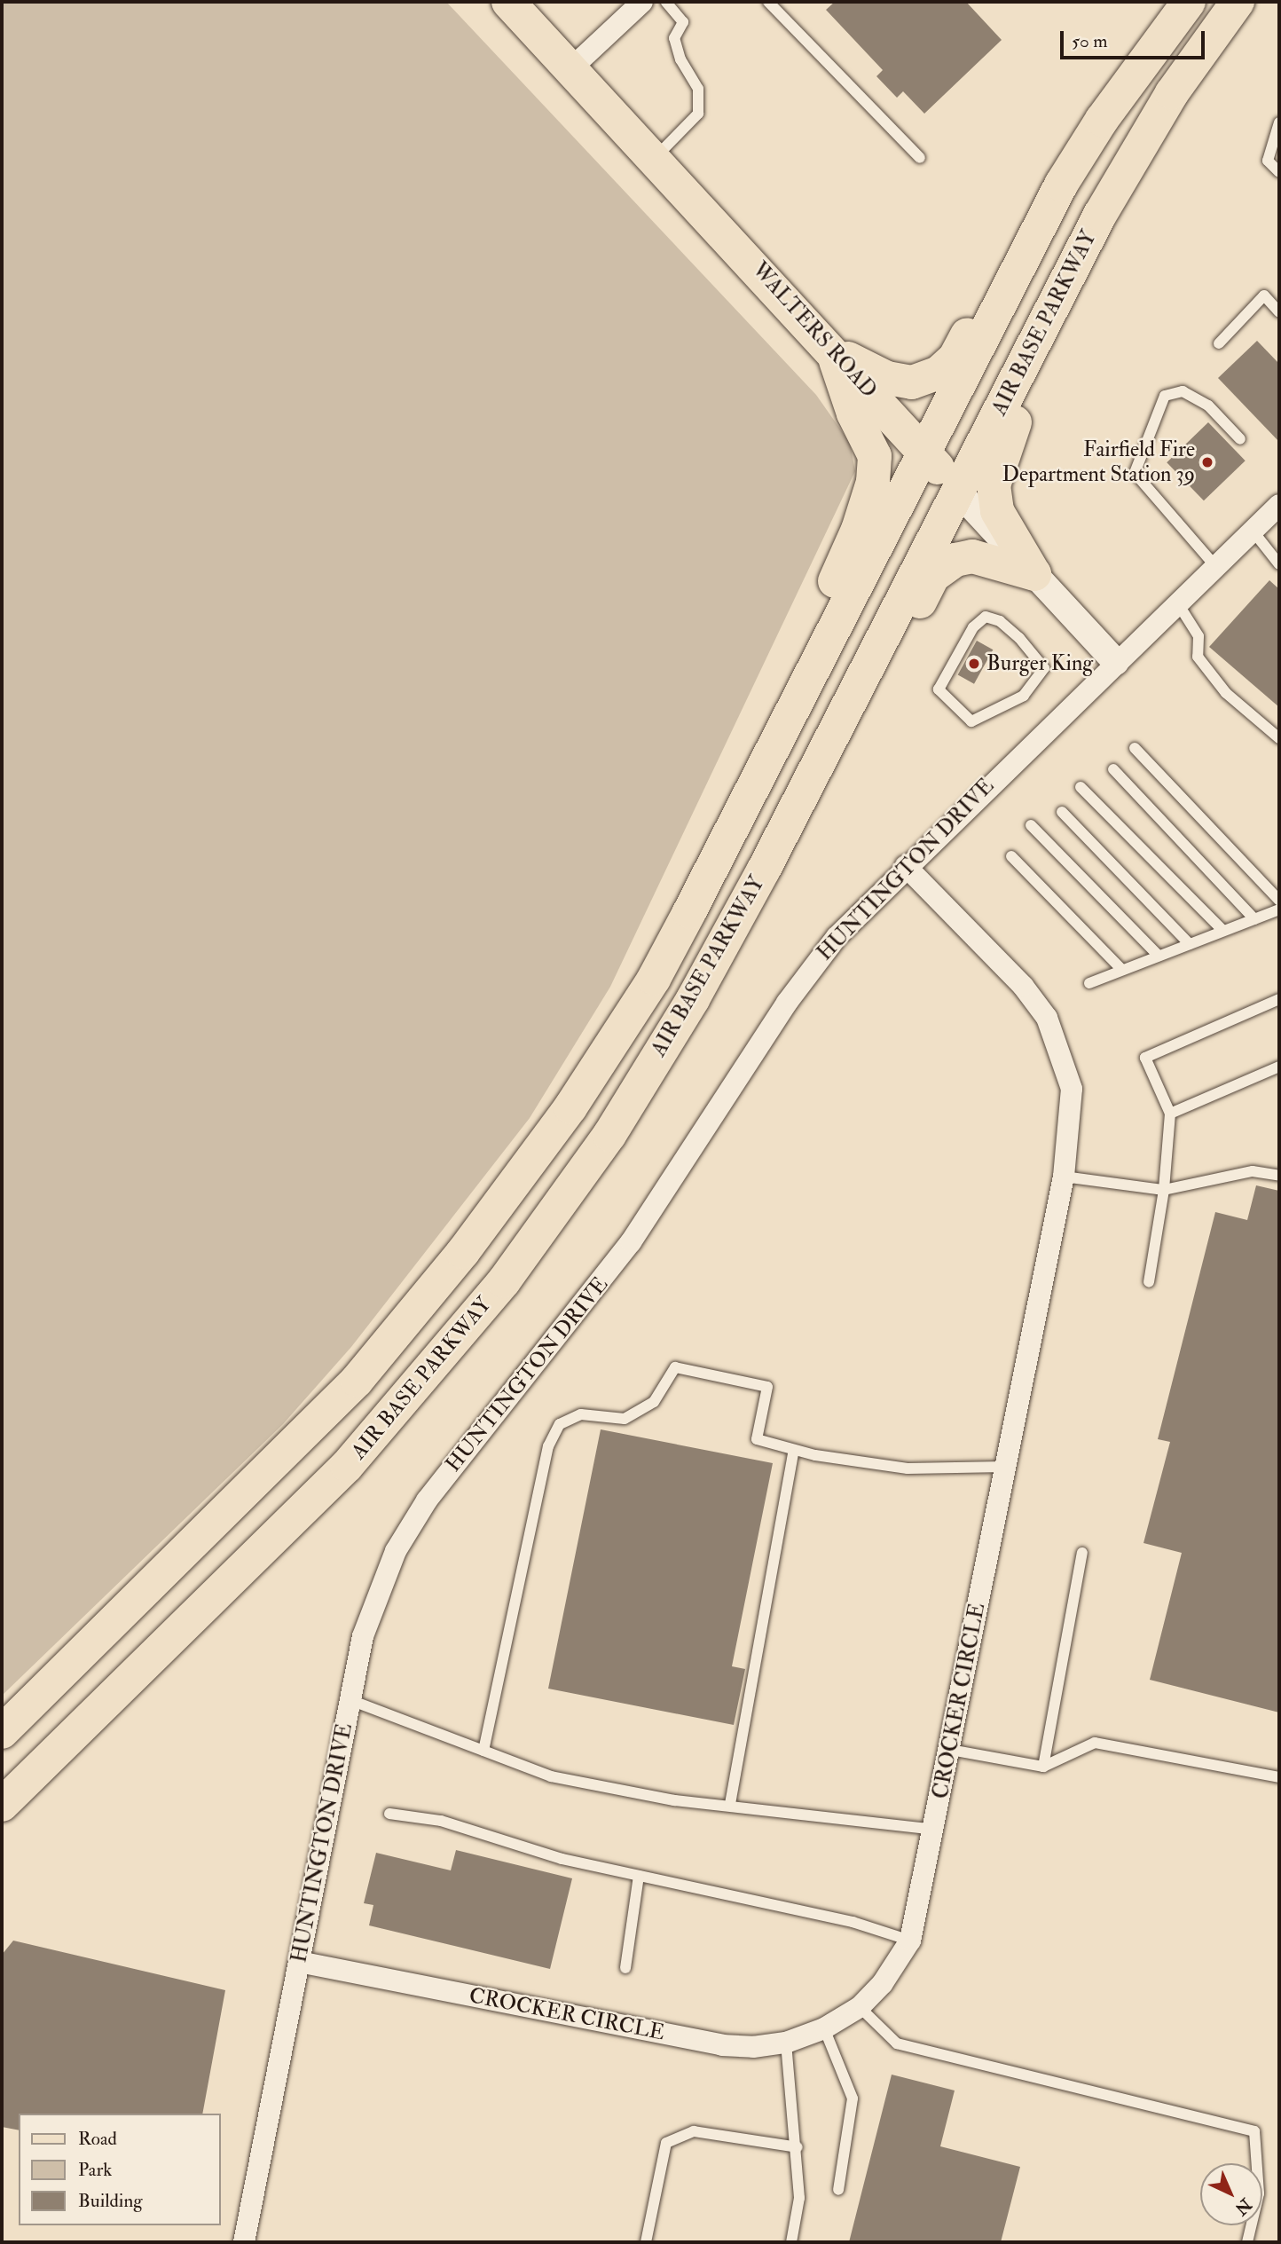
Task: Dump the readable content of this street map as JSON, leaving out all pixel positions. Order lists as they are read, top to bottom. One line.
{"streets":{"main road":["AIR BASE PARKWAY","WALTERS ROAD"],"street":["HUNTINGTON DRIVE","CROCKER CIRCLE"]},"crossings":[["AIR BASE PARKWAY","WALTERS ROAD"],["WALTERS ROAD","HUNTINGTON DRIVE"],["HUNTINGTON DRIVE","CROCKER CIRCLE"]],"places":["Fairfield Fire Department Station 39","Burger King"],"legend":["Road","Park","Building"],"scale_bar":"50 m","north":"bottom right"}
